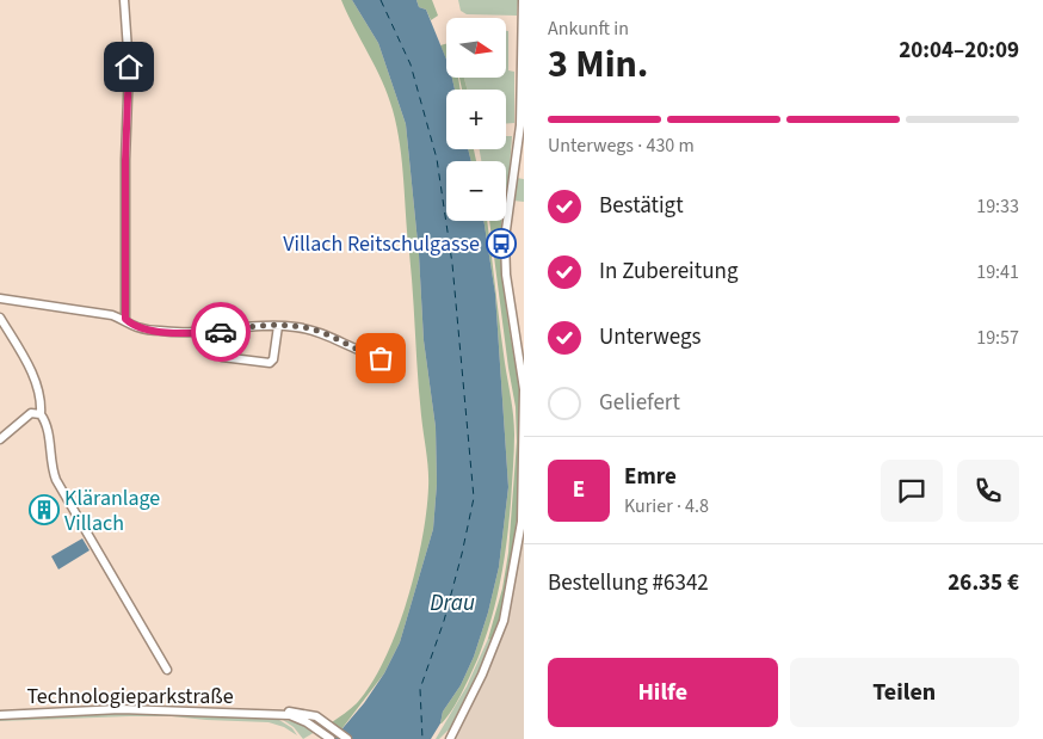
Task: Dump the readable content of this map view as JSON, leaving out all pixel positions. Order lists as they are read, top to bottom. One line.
{"streets":{"street":["Technologieparkstraße"]},"water":["Drau"],"places":{"bus stop":["Villach Reitschulgasse"],"building":["Kläranlage Villach"]},"north":"right","page":{"heading":["3 Min.","Ankunft in","20:04–20:09"],"panel":["Emre","Kurier · 4.8","Bestellung #6342","26.35 €"],"map_buttons":["+","−"],"bar":"Unterwegs · 430 m","list":[["Bestätigt","19:33"],["In Zubereitung","19:41"],["Unterwegs","19:57"],"Geliefert"],"round":"E","buttons":["Hilfe","Teilen"]}}
